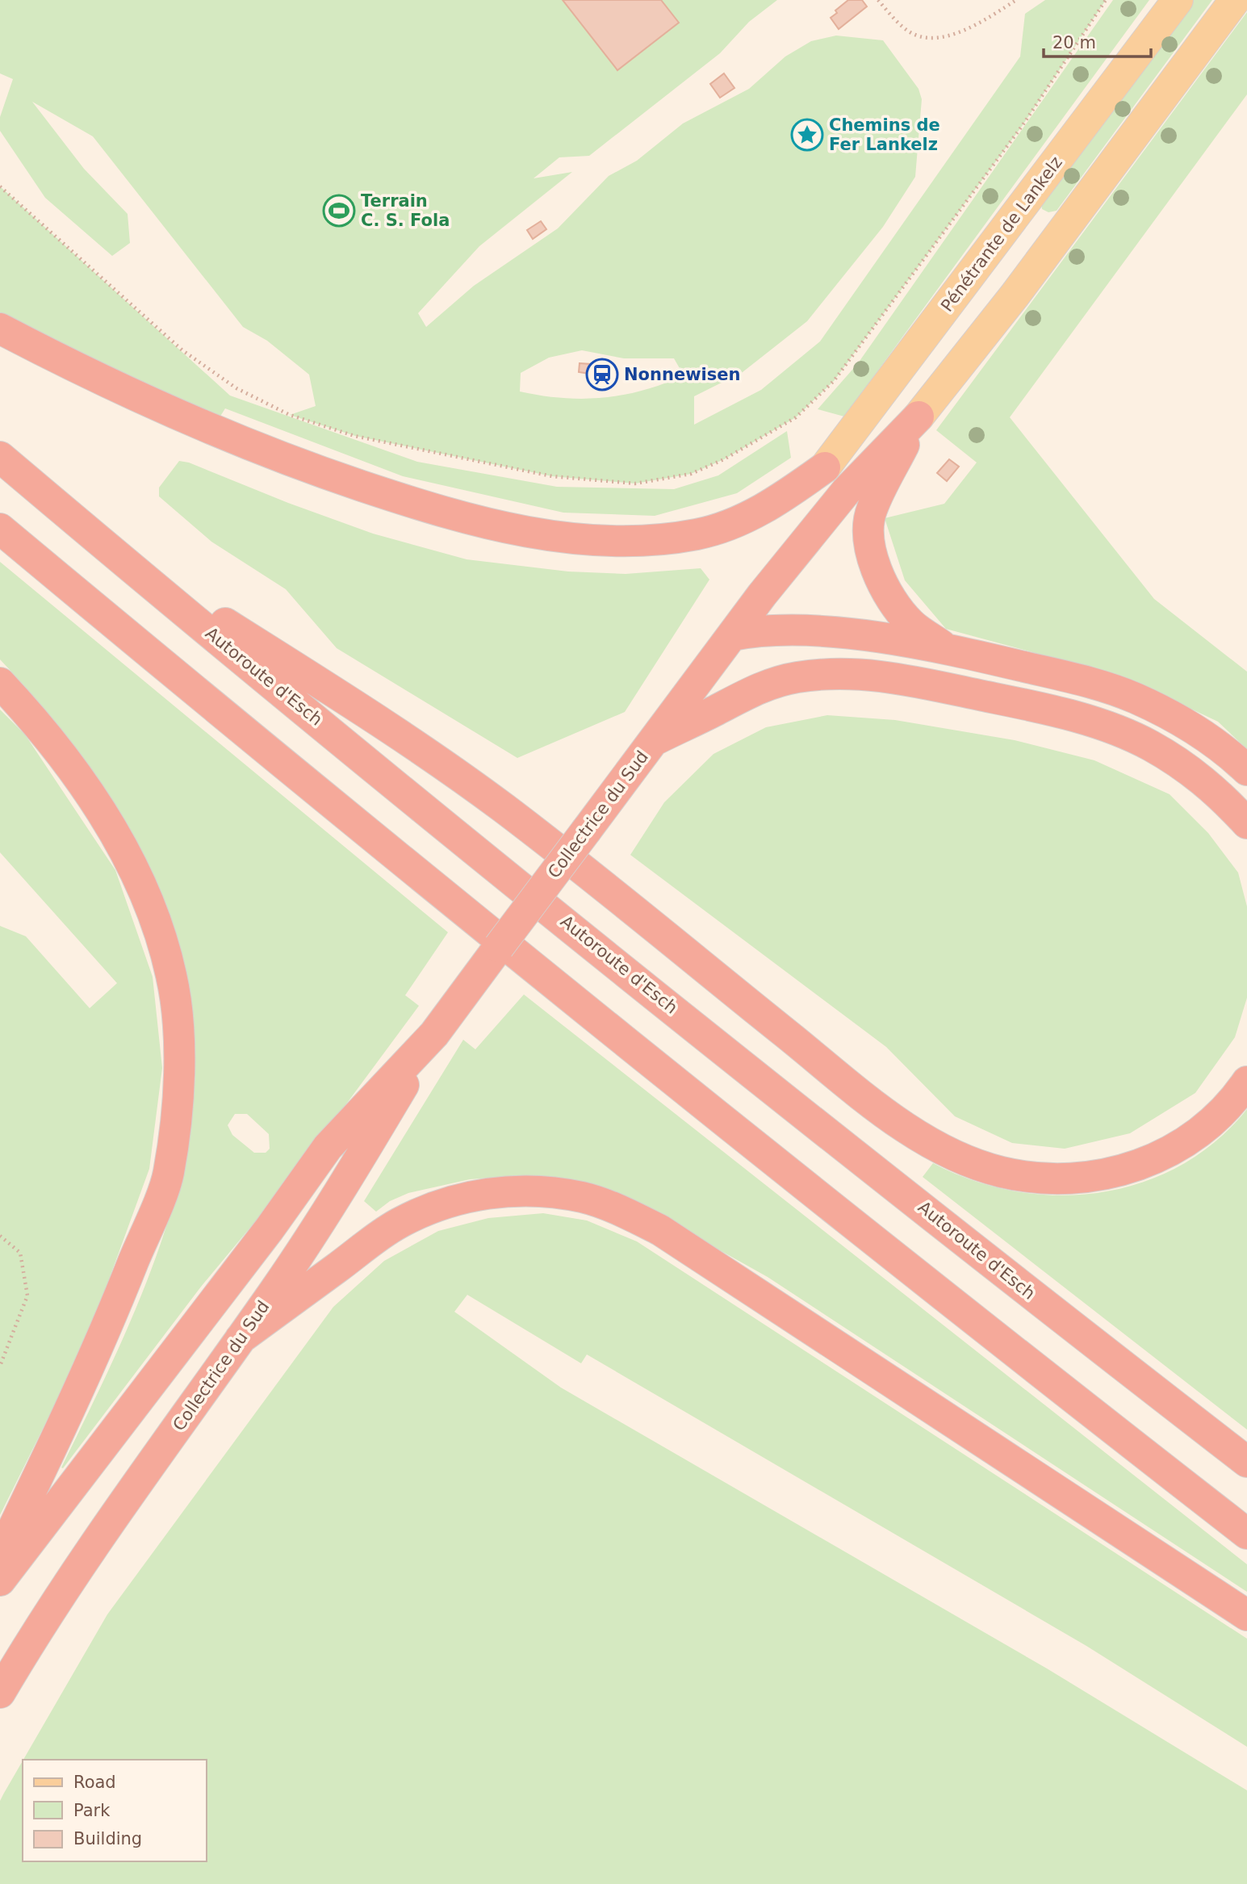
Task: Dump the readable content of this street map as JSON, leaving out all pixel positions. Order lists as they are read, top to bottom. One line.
{"streets":{"highway":["Autoroute d'Esch","Collectrice du Sud"],"main road":["Pénétrante de Lankelz"]},"crossings":[["Pénétrante de Lankelz","Collectrice du Sud"]],"places":{"place":["Chemins de Fer Lankelz"],"sports":["Terrain C. S. Fola"],"station":["Nonnewisen"]},"legend":["Road","Park","Building"],"scale_bar":"20 m"}
